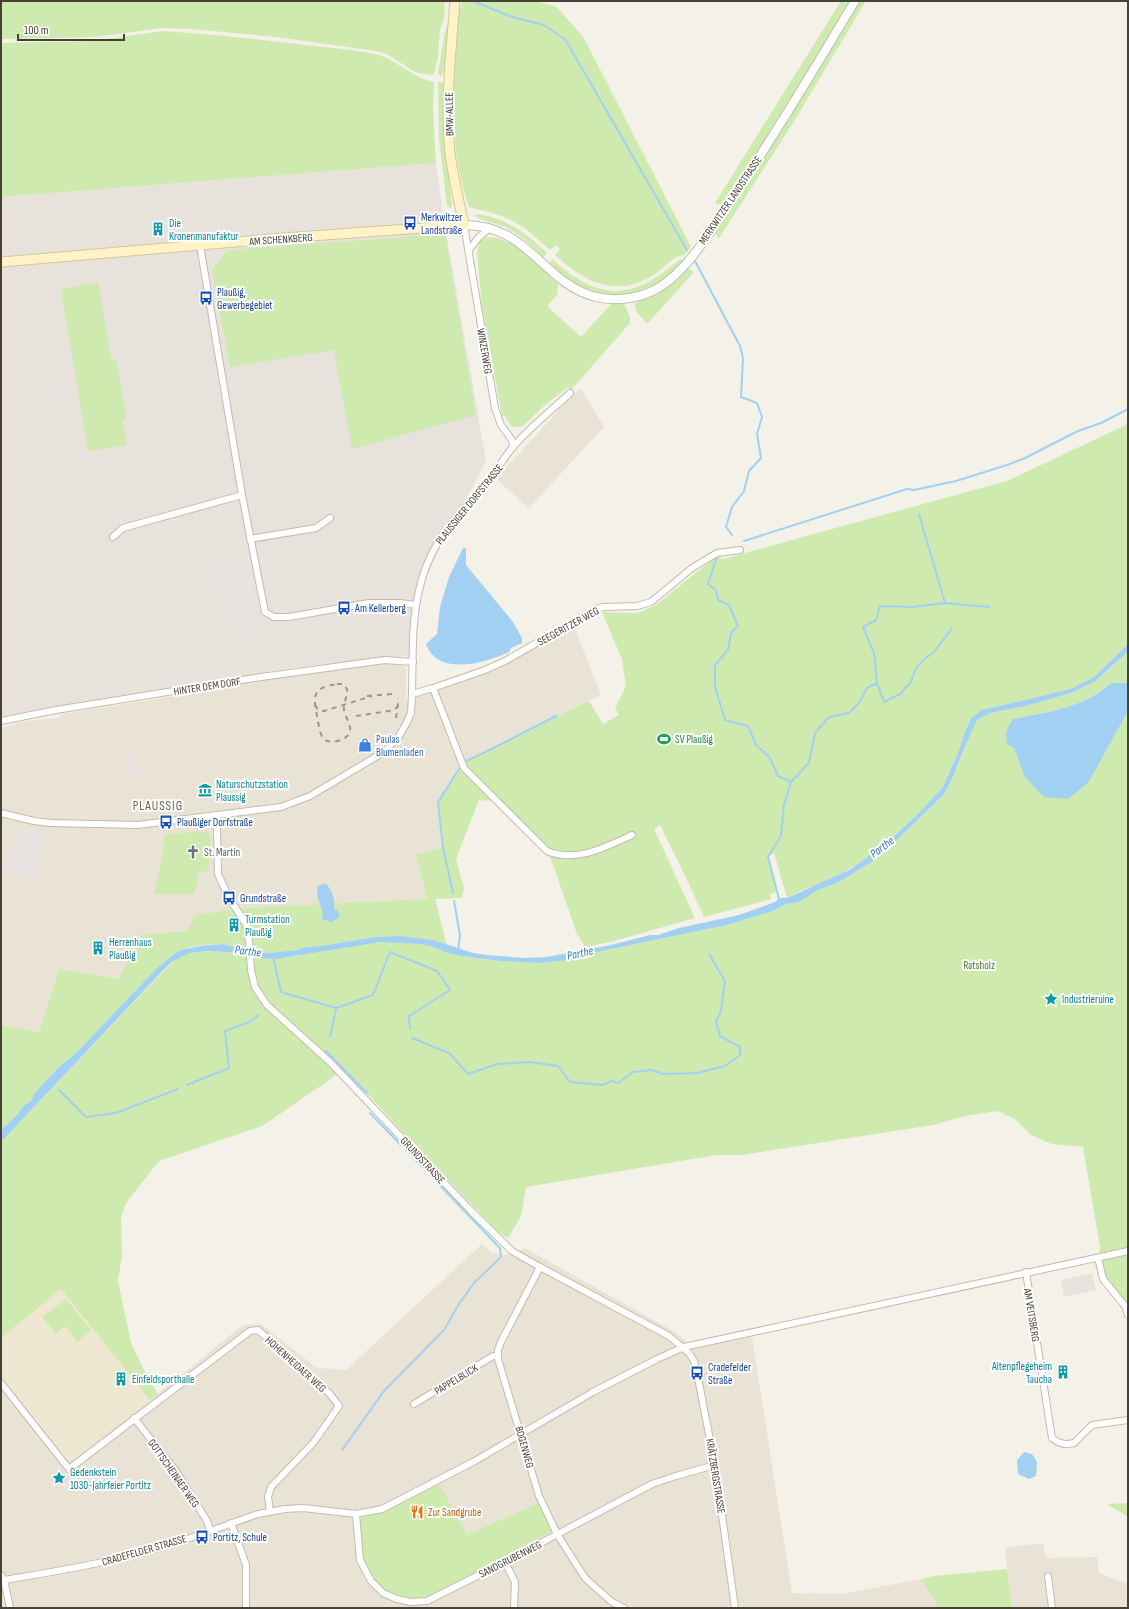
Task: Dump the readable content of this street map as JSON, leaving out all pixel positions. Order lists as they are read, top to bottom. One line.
{"streets":{"main road":["BMW-ALLEE","AM SCHENKBERG"],"street":["MERKWITZER LANDSTRASSE","WINZERWEG","PLAUSSIGER DORFSTRASSE","SEEGERITZER WEG","HINTER DEM DORF","GRUNDSTRASSE","AM VEITSBERG","HOHENHEIDAER WEG","PAPPELBLICK","BOGENWEG","GOTTSCHEINAER WEG","KRÄTZBERGSTRASSE","CRADEFELDER STRASSE","SANDGRUBENWEG"]},"crossings":[["BMW-ALLEE","MERKWITZER LANDSTRASSE"],["BMW-ALLEE","AM SCHENKBERG"],["BMW-ALLEE","WINZERWEG"],["MERKWITZER LANDSTRASSE","AM SCHENKBERG"],["MERKWITZER LANDSTRASSE","WINZERWEG"],["AM SCHENKBERG","WINZERWEG"],["WINZERWEG","PLAUSSIGER DORFSTRASSE"],["PLAUSSIGER DORFSTRASSE","SEEGERITZER WEG"],["PLAUSSIGER DORFSTRASSE","HINTER DEM DORF"],["PLAUSSIGER DORFSTRASSE","GRUNDSTRASSE"],["GRUNDSTRASSE","KRÄTZBERGSTRASSE"],["GRUNDSTRASSE","CRADEFELDER STRASSE"],["AM VEITSBERG","CRADEFELDER STRASSE"],["HOHENHEIDAER WEG","GOTTSCHEINAER WEG"],["HOHENHEIDAER WEG","CRADEFELDER STRASSE"],["PAPPELBLICK","BOGENWEG"],["BOGENWEG","CRADEFELDER STRASSE"],["BOGENWEG","SANDGRUBENWEG"],["GOTTSCHEINAER WEG","CRADEFELDER STRASSE"],["KRÄTZBERGSTRASSE","CRADEFELDER STRASSE"],["KRÄTZBERGSTRASSE","SANDGRUBENWEG"],["CRADEFELDER STRASSE","SANDGRUBENWEG"]],"districts":["PLAUSSIG"],"water":["Parthe"],"parks":["Ratsholz"],"places":{"bus stop":["Merkwitzer Landstraße","Plaußig, Gewerbegebiet","Am Kellerberg","Plaußiger Dorfstraße","Grundstraße","Cradefelder Straße","Portitz, Schule"],"building":["Die Kronenmanufaktur","Turmstation Plaußig","Herrenhaus Plaußig","Altenpflegeheim Taucha","Einfeldsporthalle"],"sports":["SV Plaußig"],"shop":["Paulas Blumenladen"],"museum":["Naturschutzstation Plaussig"],"church":["St. Martin"],"place":["Industrieruine","Gedenkstein 1030-Jahrfeier Portitz"],"restaurant":["Zur Sandgrube"]},"scale_bar":"100 m"}
